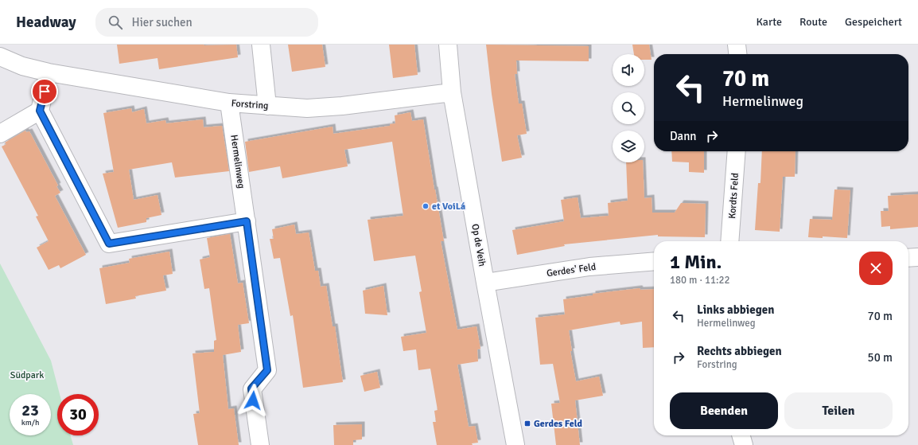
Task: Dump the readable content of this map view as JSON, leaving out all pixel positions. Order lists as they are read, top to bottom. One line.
{"streets":{"street":["Forstring","Hermelinweg","Kordts Feld","Op de Veih","Gerdes' Feld"]},"crossings":[["Forstring","Hermelinweg"],["Forstring","Op de Veih"],["Op de Veih","Gerdes' Feld"]],"parks":["Südpark"],"places":{"other":["et VoiLá"],"transit":["Gerdes Feld"]},"page":{"header":"Headway","search":"Hier suchen","nav":["Karte","Route","Gespeichert"],"turn":["70 m","Hermelinweg"],"then":"Dann","heading":["1 Min.","180 m · 11:22"],"list":[{"name":"Links abbiegen","note":"Hermelinweg","value":"70 m"},{"name":"Rechts abbiegen","note":"Forstring","value":"50 m"}],"buttons":["Beenden","Teilen"],"speed":"23 km/h","limit":"30"}}
